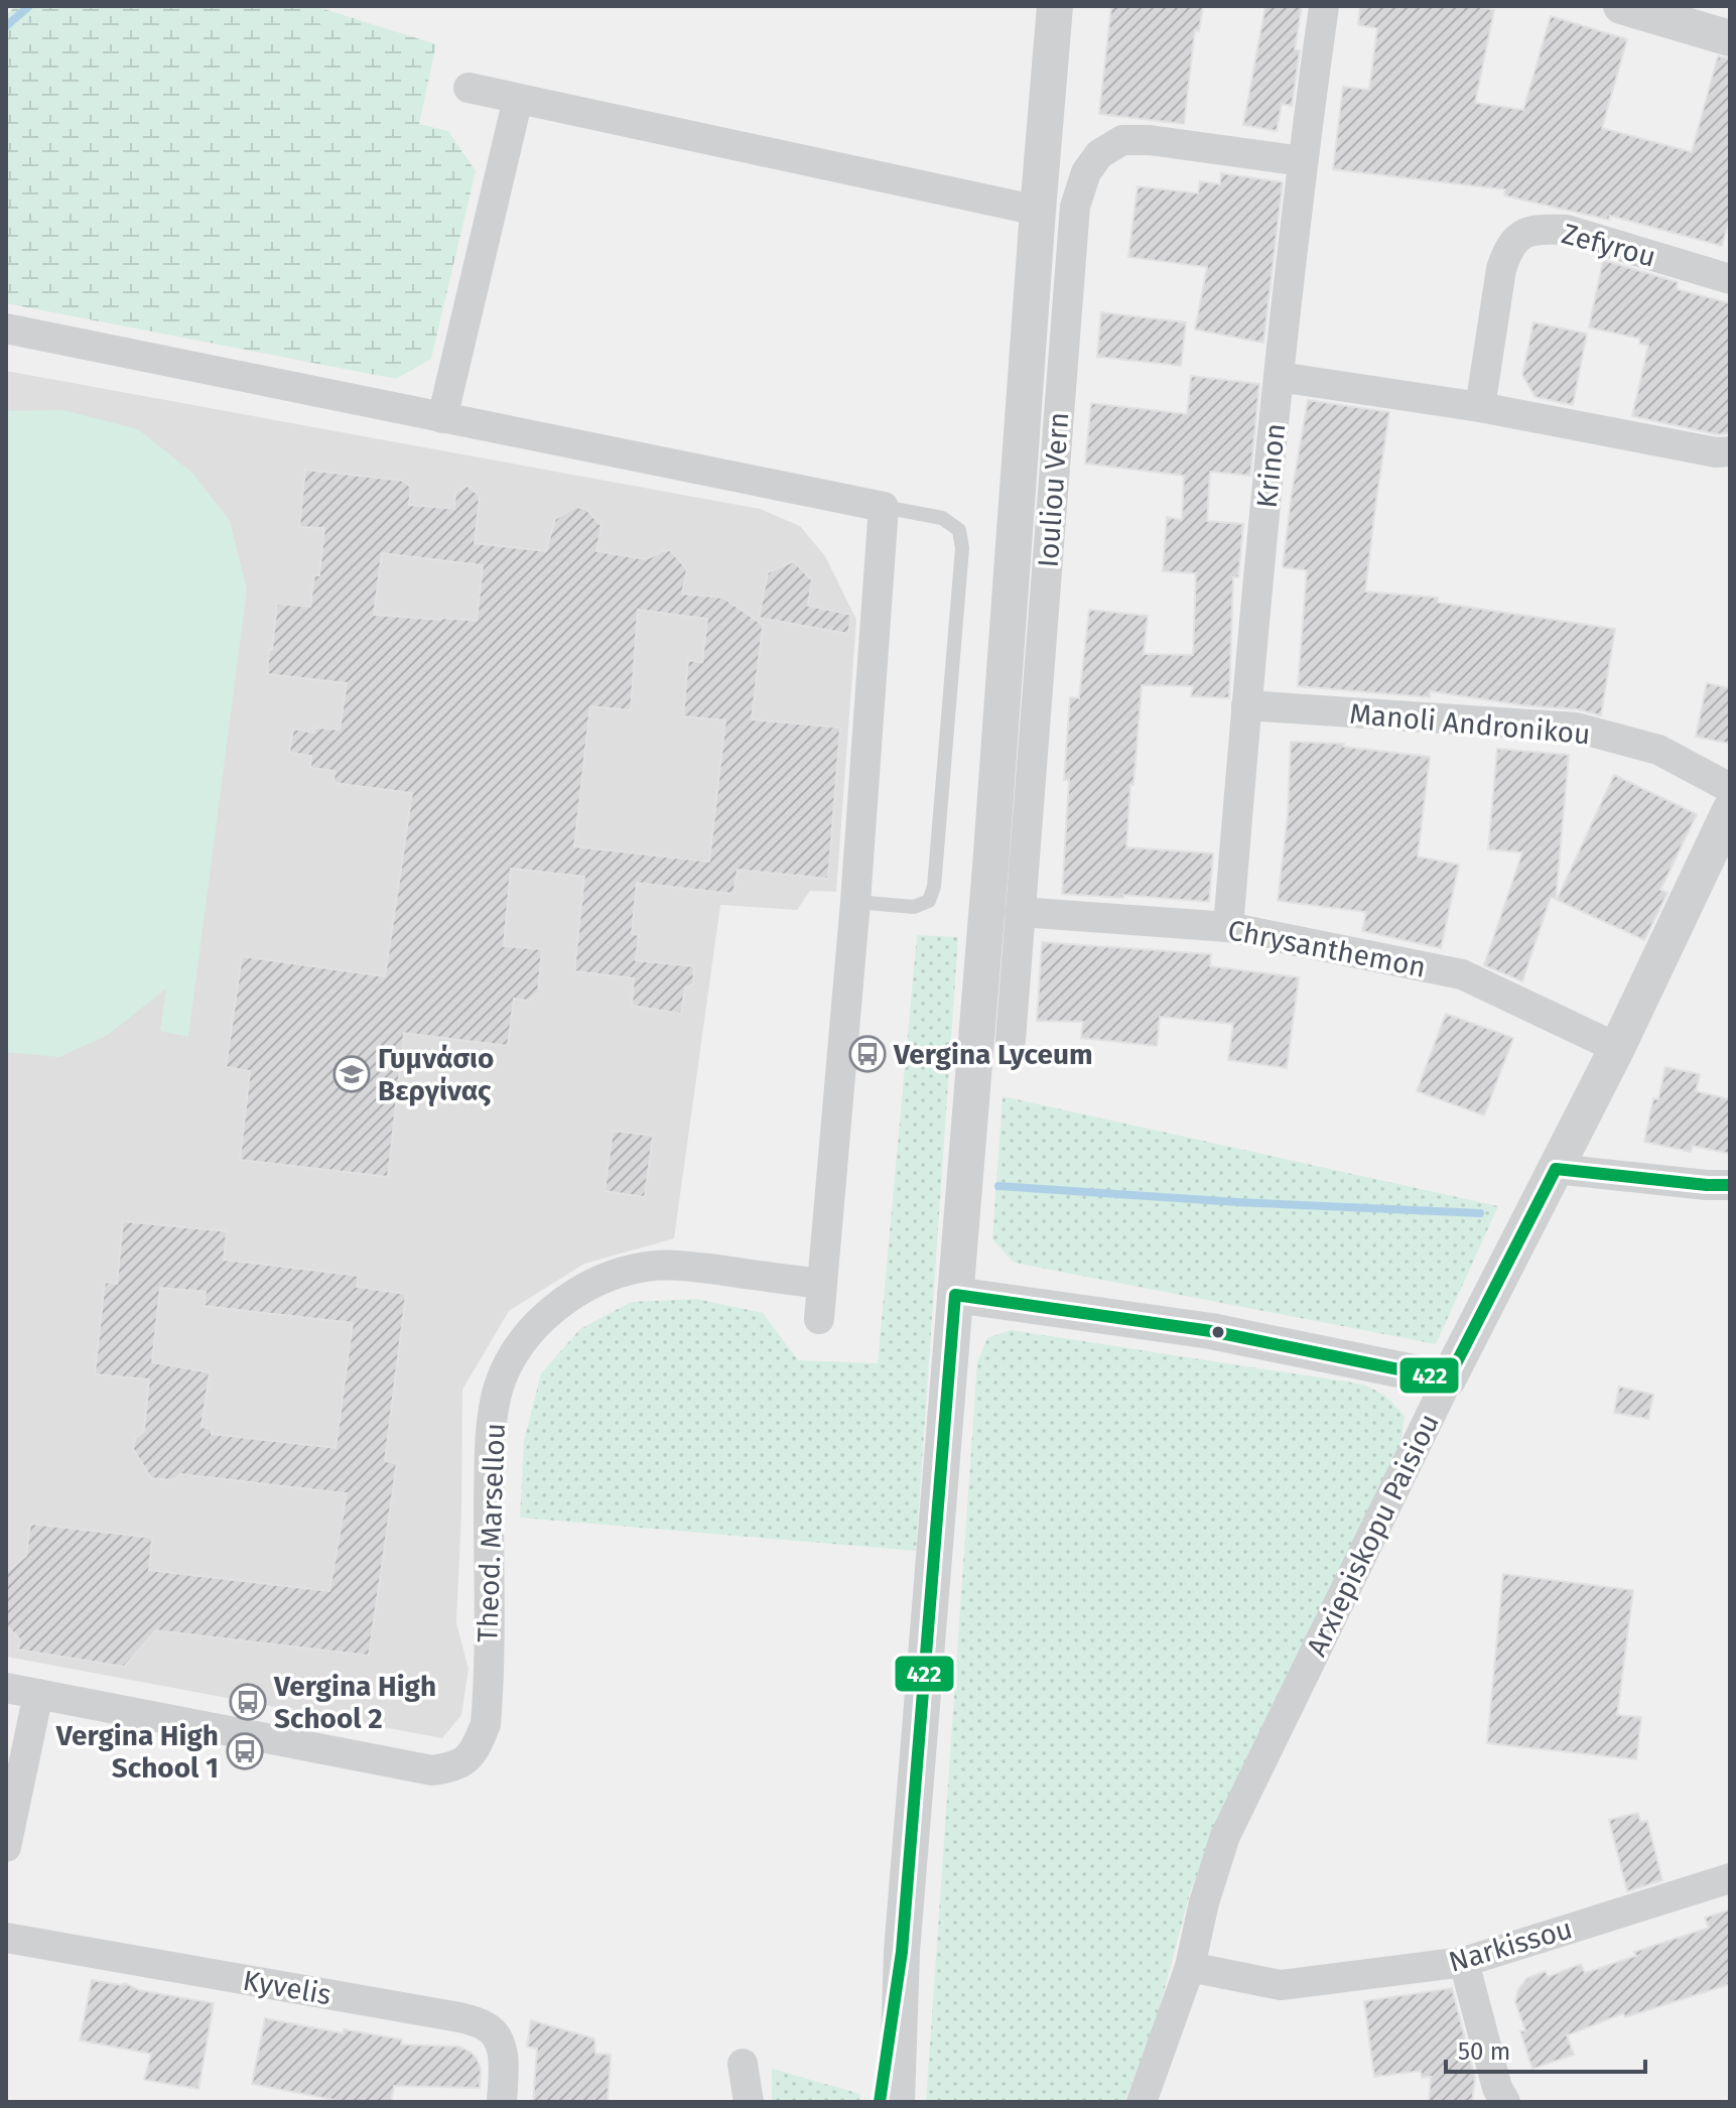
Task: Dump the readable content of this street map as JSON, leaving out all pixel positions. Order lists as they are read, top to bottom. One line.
{"streets":{"street":["Zefyrou","Krinon","Iouliou Vern","Manoli Andronikou","Chrysanthemon","Theod. Marsellou","Arxiepiskopu Paisiou","Narkissou","Kyvelis"]},"crossings":[["Krinon","Iouliou Vern"],["Krinon","Manoli Andronikou"],["Krinon","Chrysanthemon"],["Iouliou Vern","Chrysanthemon"],["Chrysanthemon","Arxiepiskopu Paisiou"],["Arxiepiskopu Paisiou","Narkissou"]],"places":{"bus stop":["Vergina Lyceum","Vergina High School 2","Vergina High School 1"],"school or university":["Γυμνάσιο Βεργίνας"]},"lines":["transit line 422"],"scale_bar":"50 m"}
